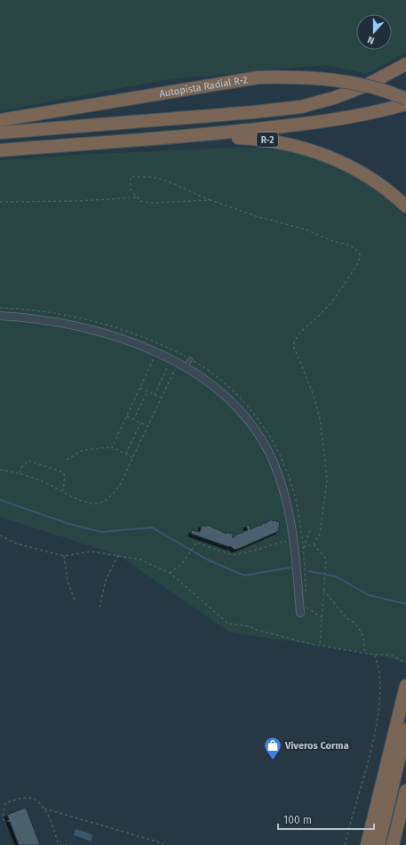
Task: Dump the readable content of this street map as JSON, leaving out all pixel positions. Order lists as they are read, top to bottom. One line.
{"streets":{"highway":["Autopista Radial R-2","R-2"]},"places":{"shop":["Viveros Corma"]},"scale_bar":"100 m","north":"bottom"}
